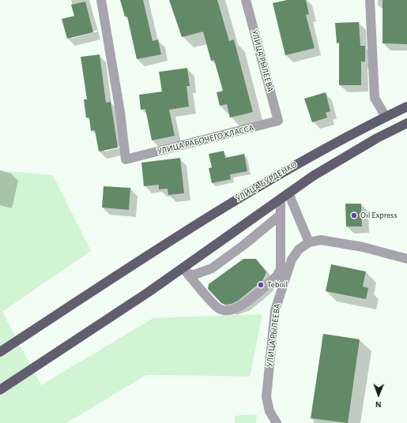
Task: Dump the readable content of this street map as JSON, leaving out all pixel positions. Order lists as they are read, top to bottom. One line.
{"streets":{"main road":["УЛИЦА БУРДЕНКО"],"street":["УЛИЦА РЫЛЕЕВА","УЛИЦА РАБОЧЕГО КЛАССА"]},"crossings":[["УЛИЦА РЫЛЕЕВА","УЛИЦА РАБОЧЕГО КЛАССА"]],"places":["Oil Express","Teboil"],"north":"bottom"}
